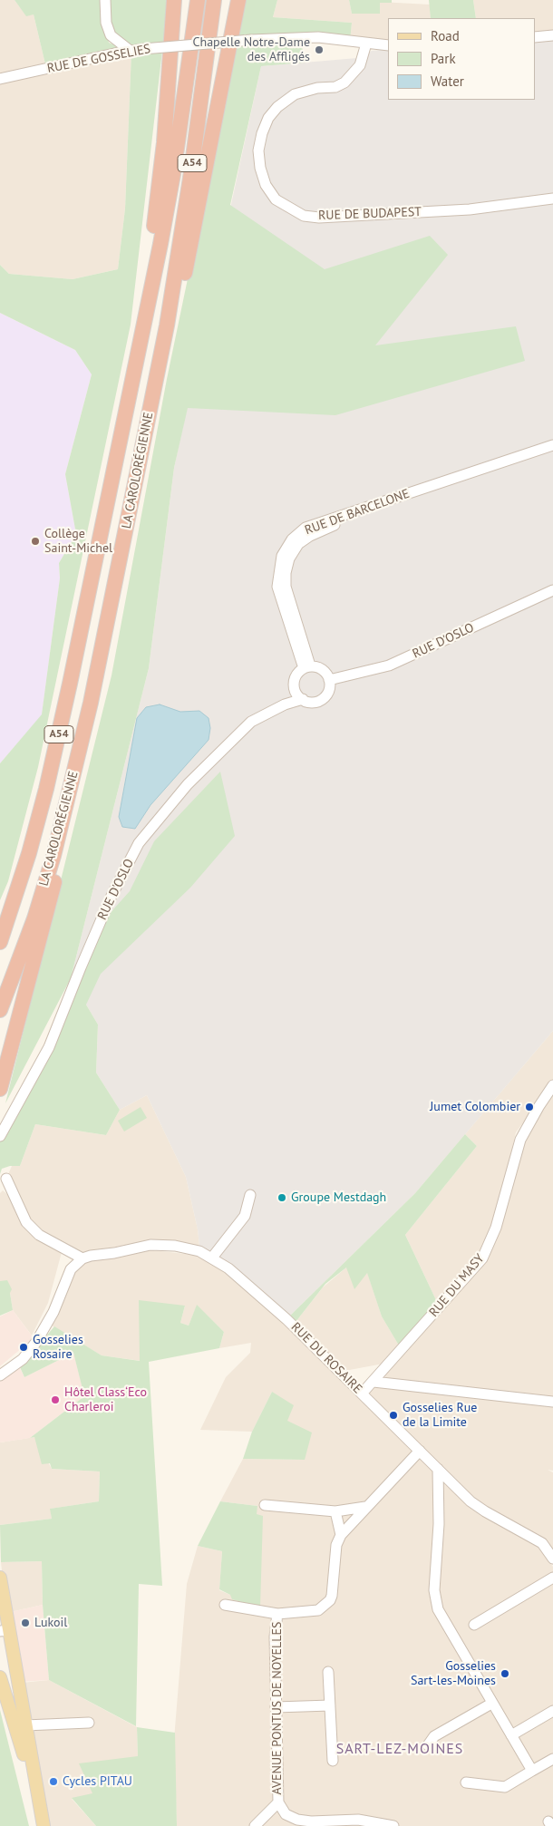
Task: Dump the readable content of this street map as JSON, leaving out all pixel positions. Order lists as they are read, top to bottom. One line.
{"streets":{"highway":["A54","LA CAROLORÉGIENNE"],"street":["RUE DE GOSSELIES","RUE DE BUDAPEST","RUE DE BARCELONE","RUE D'OSLO","RUE DU MASY","RUE DU ROSAIRE","AVENUE PONTUS DE NOYELLES"]},"crossings":[["RUE DE GOSSELIES","RUE DE BUDAPEST"],["RUE DE BARCELONE","RUE D'OSLO"],["RUE DU MASY","RUE DU ROSAIRE"],["RUE DU ROSAIRE","AVENUE PONTUS DE NOYELLES"]],"districts":["SART-LEZ-MOINES"],"places":["Chapelle Notre-Dame des Affligés","Collège Saint-Michel","Jumet Colombier","Groupe Mestdagh","Gosselies Rosaire","Hôtel Class‘Eco Charleroi","Gosselies Rue de la Limite","Lukoil","Gosselies Sart-les-Moines","Cycles PITAU"],"legend":["Road","Park","Water"]}
